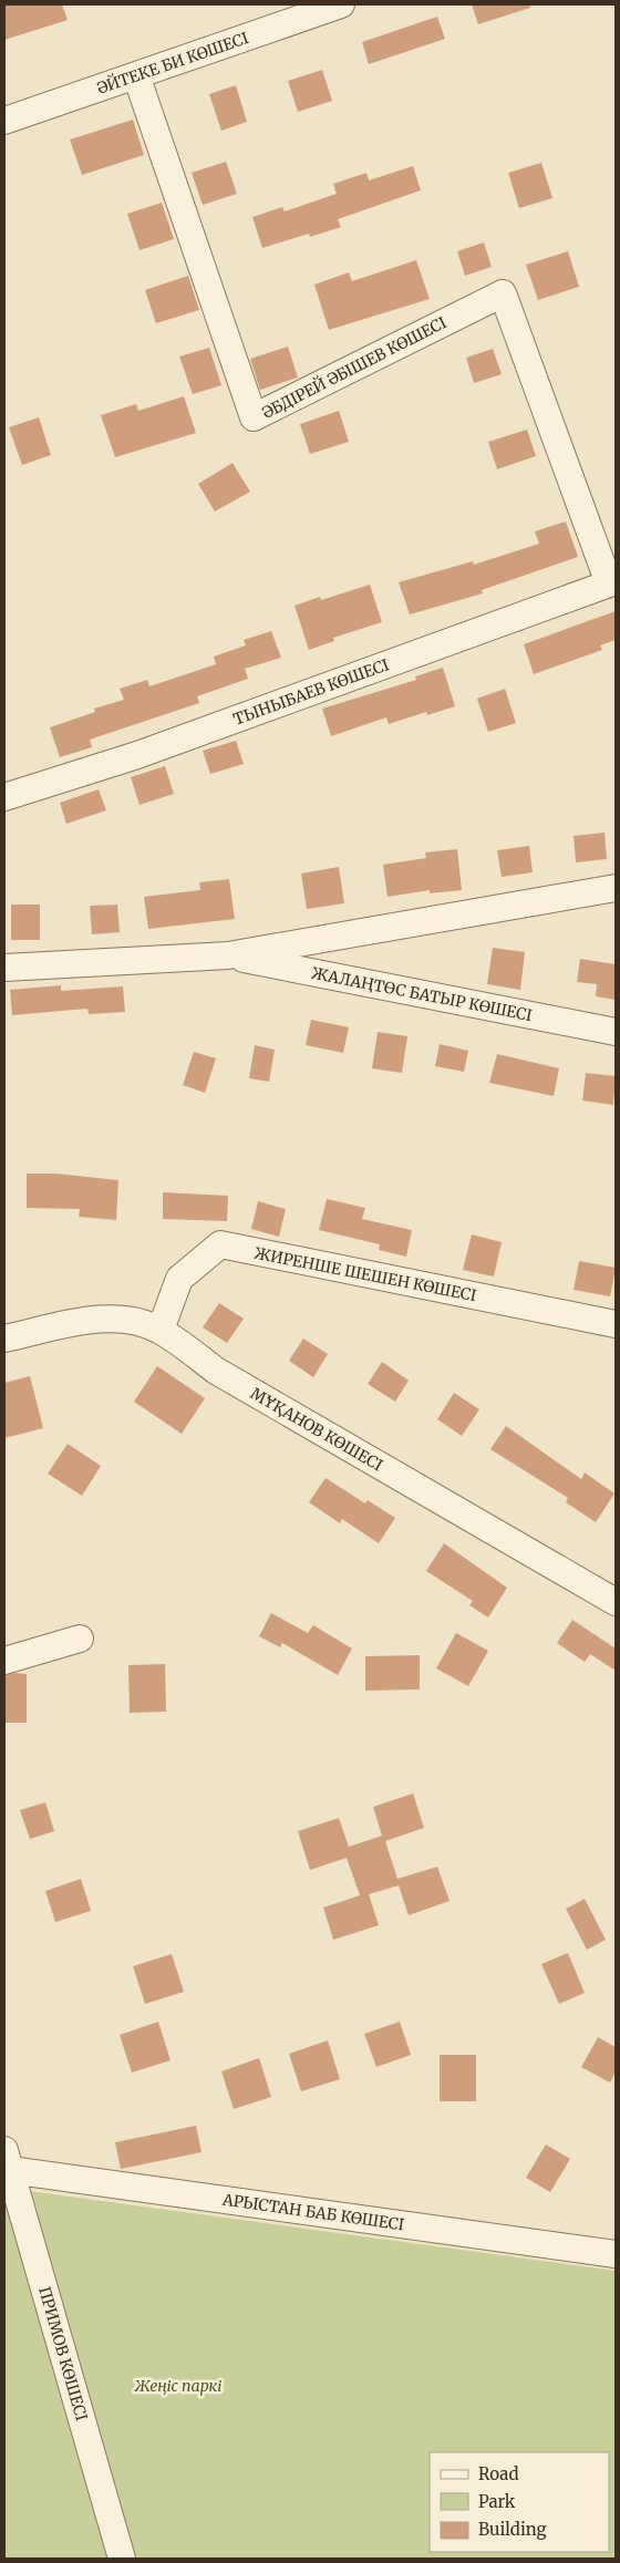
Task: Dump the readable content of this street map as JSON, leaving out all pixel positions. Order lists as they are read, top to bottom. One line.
{"streets":{"street":["ӘЙТЕКЕ БИ КӨШЕСІ","ӘБДІРЕЙ ӘБІШЕВ КӨШЕСІ","ТЫНЫБАЕВ КӨШЕСІ","ЖАЛАҢТӨС БАТЫР КӨШЕСІ","ЖИРЕНШЕ ШЕШЕН КӨШЕСІ","МҰҚАНОВ КӨШЕСІ","АРЫСТАН БАБ КӨШЕСІ","ПРИМОВ КӨШЕСІ"]},"crossings":[["ӘЙТЕКЕ БИ КӨШЕСІ","ӘБДІРЕЙ ӘБІШЕВ КӨШЕСІ"],["ӘБДІРЕЙ ӘБІШЕВ КӨШЕСІ","ТЫНЫБАЕВ КӨШЕСІ"],["ЖИРЕНШЕ ШЕШЕН КӨШЕСІ","МҰҚАНОВ КӨШЕСІ"],["АРЫСТАН БАБ КӨШЕСІ","ПРИМОВ КӨШЕСІ"]],"parks":["Жеңіс паркі"],"legend":["Road","Park","Building"]}
